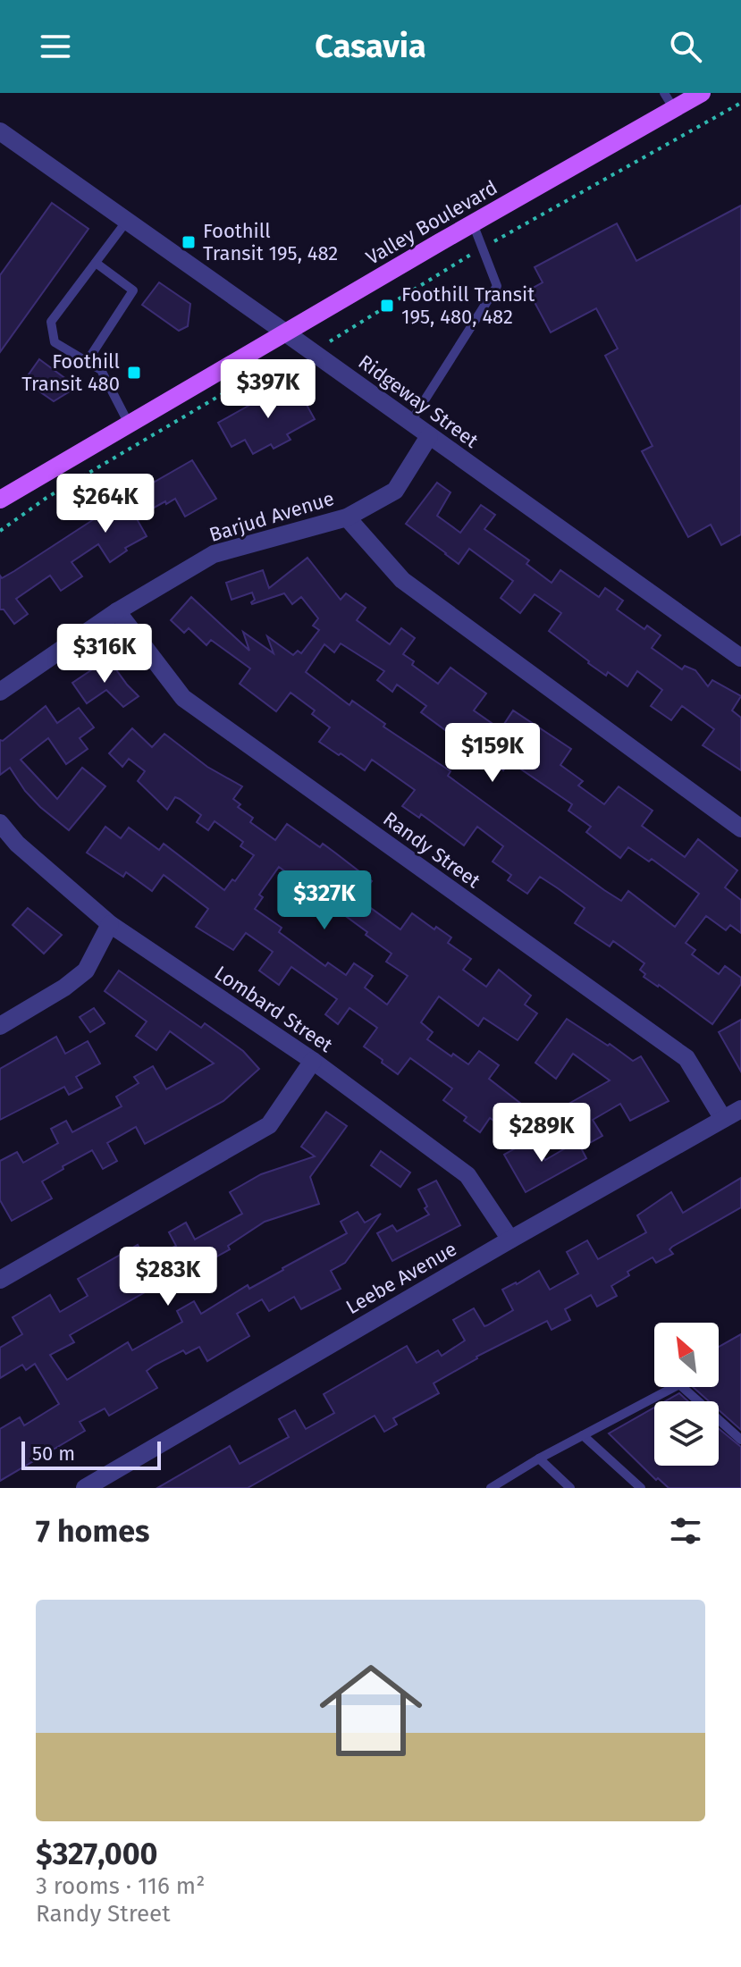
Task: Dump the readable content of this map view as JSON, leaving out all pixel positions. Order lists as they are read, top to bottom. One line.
{"streets":{"main road":["Valley Boulevard"],"street":["Ridgeway Street","Barjud Avenue","Randy Street","Lombard Street","Leebe Avenue"]},"crossings":[["Valley Boulevard","Ridgeway Street"],["Ridgeway Street","Barjud Avenue"],["Barjud Avenue","Randy Street"],["Randy Street","Leebe Avenue"],["Lombard Street","Leebe Avenue"]],"places":{"transit":["Foothill Transit 195, 482","Foothill Transit 195, 480, 482","Foothill Transit 480"]},"scale_bar":"50 m","north":"top left","page":{"header":"Casavia","price":["$397K","$264K","$316K","$159K","$327K","$289K","$283K"],"scale":"50 m","heading":"7 homes","list":[{"name":"$327,000","note":"3 rooms · 116 m² · Randy Street"}]}}
